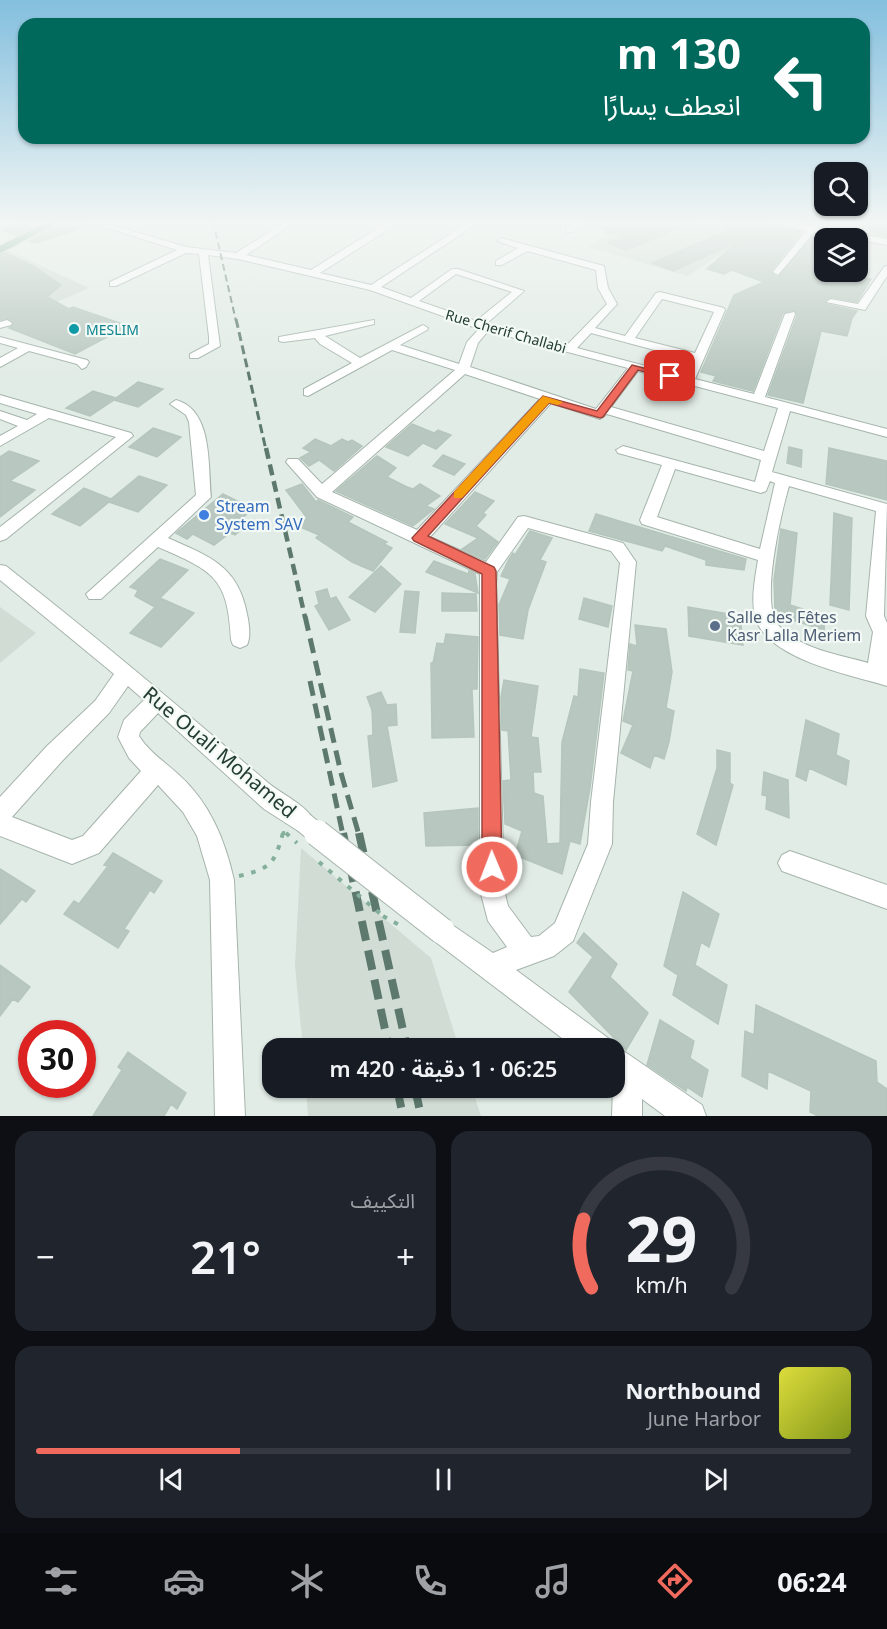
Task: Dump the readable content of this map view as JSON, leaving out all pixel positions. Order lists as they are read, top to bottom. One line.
{"streets":{"street":["Rue Cherif Challabi","Rue Ouali Mohamed"]},"places":["MESLIM","Stream System SAV","Salle des Fêtes Kasr Lalla Meriem"],"page":{"turn":["130 m","انعطف يسارًا"],"limit":"30","trip":"06:25 · 1 دقيقة · 420 m","tile":"التكييف","heat":["−","21°","+"],"song":["Northbound","June Harbor"],"tabs":"06:24","gauge":["29","km/h"]}}
